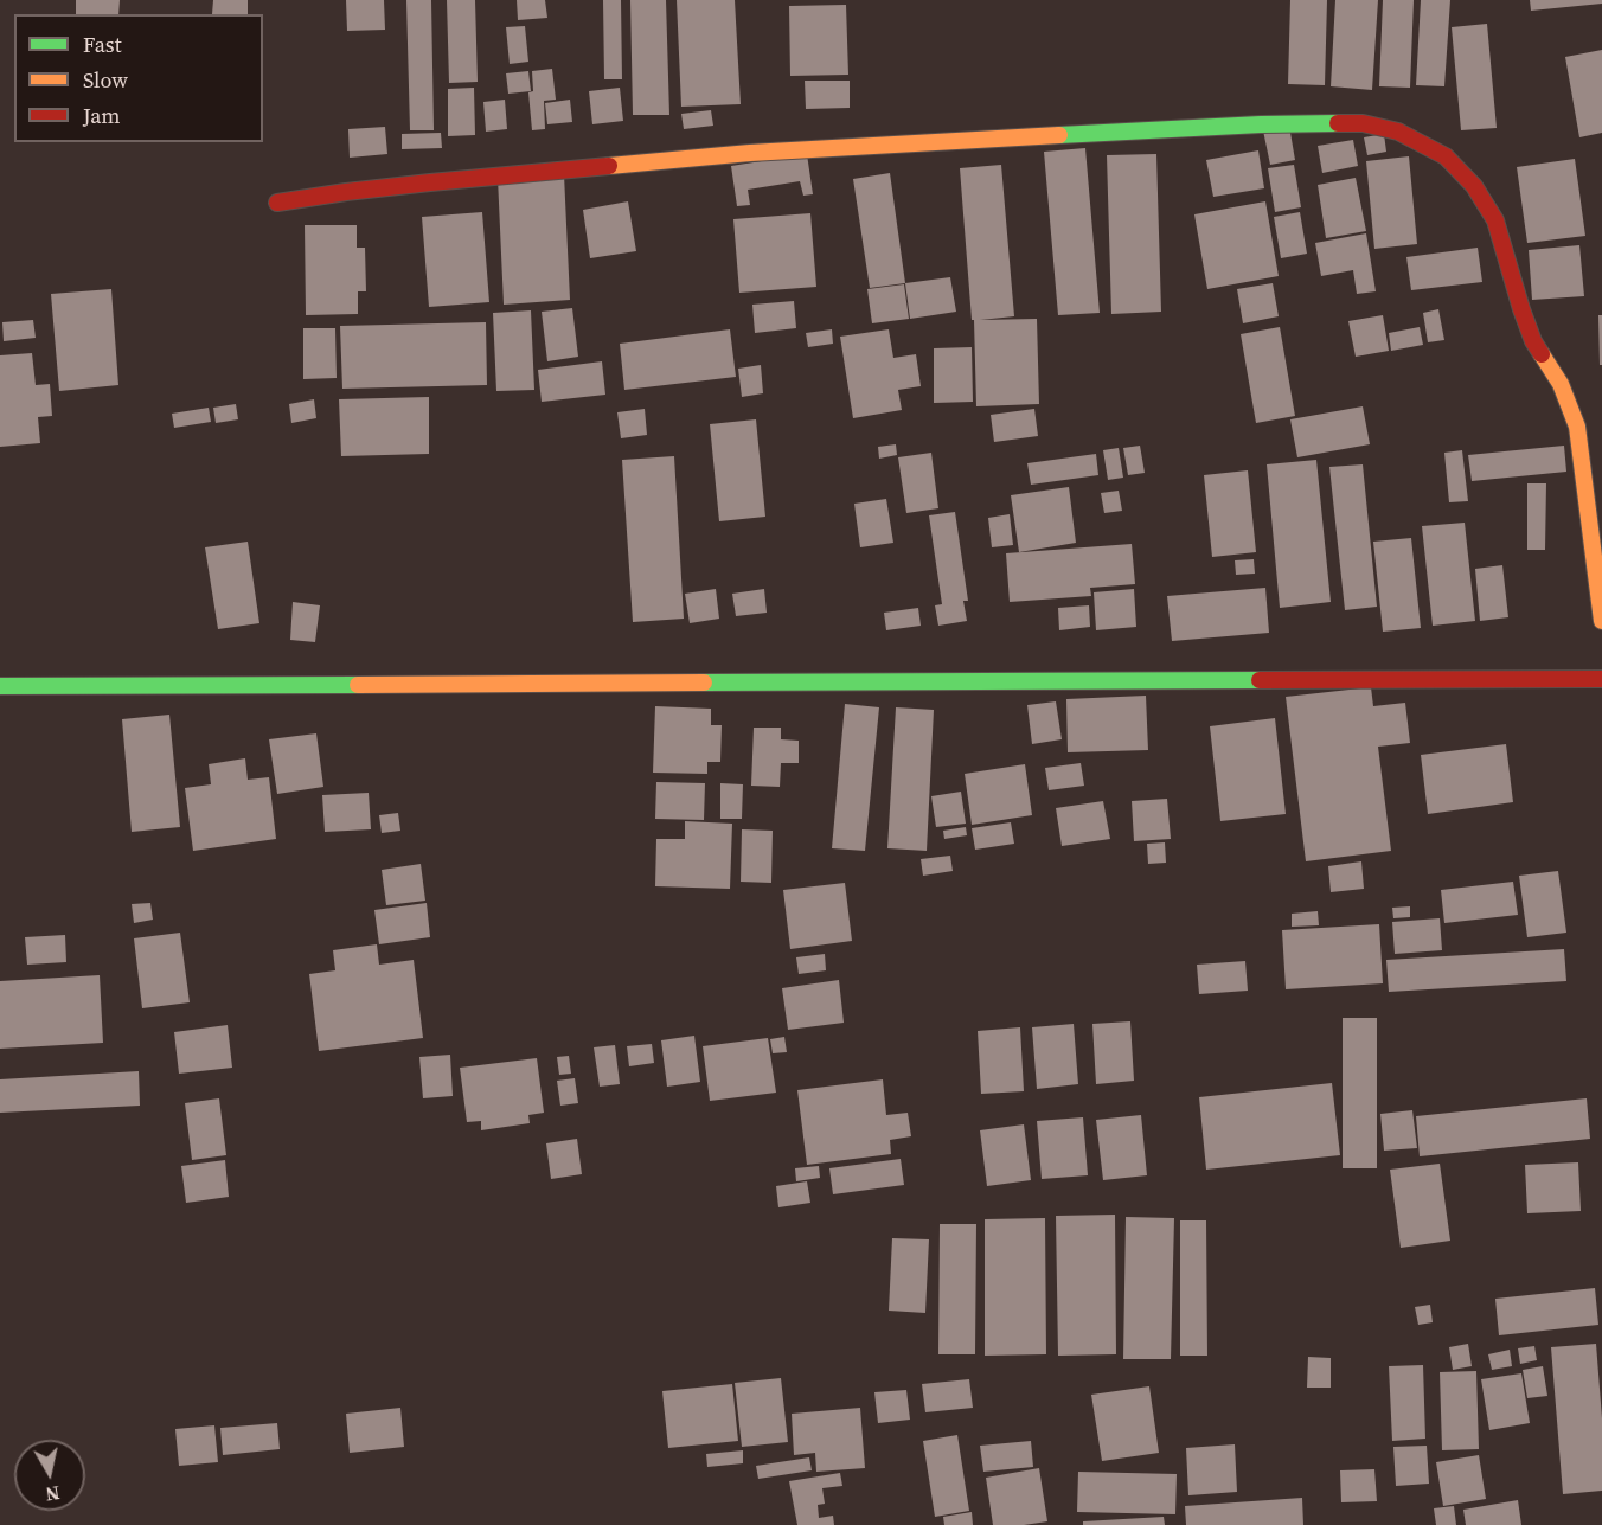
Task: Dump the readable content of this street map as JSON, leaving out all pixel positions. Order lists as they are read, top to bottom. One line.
{"legend":["Fast","Slow","Jam"],"north":"bottom"}
